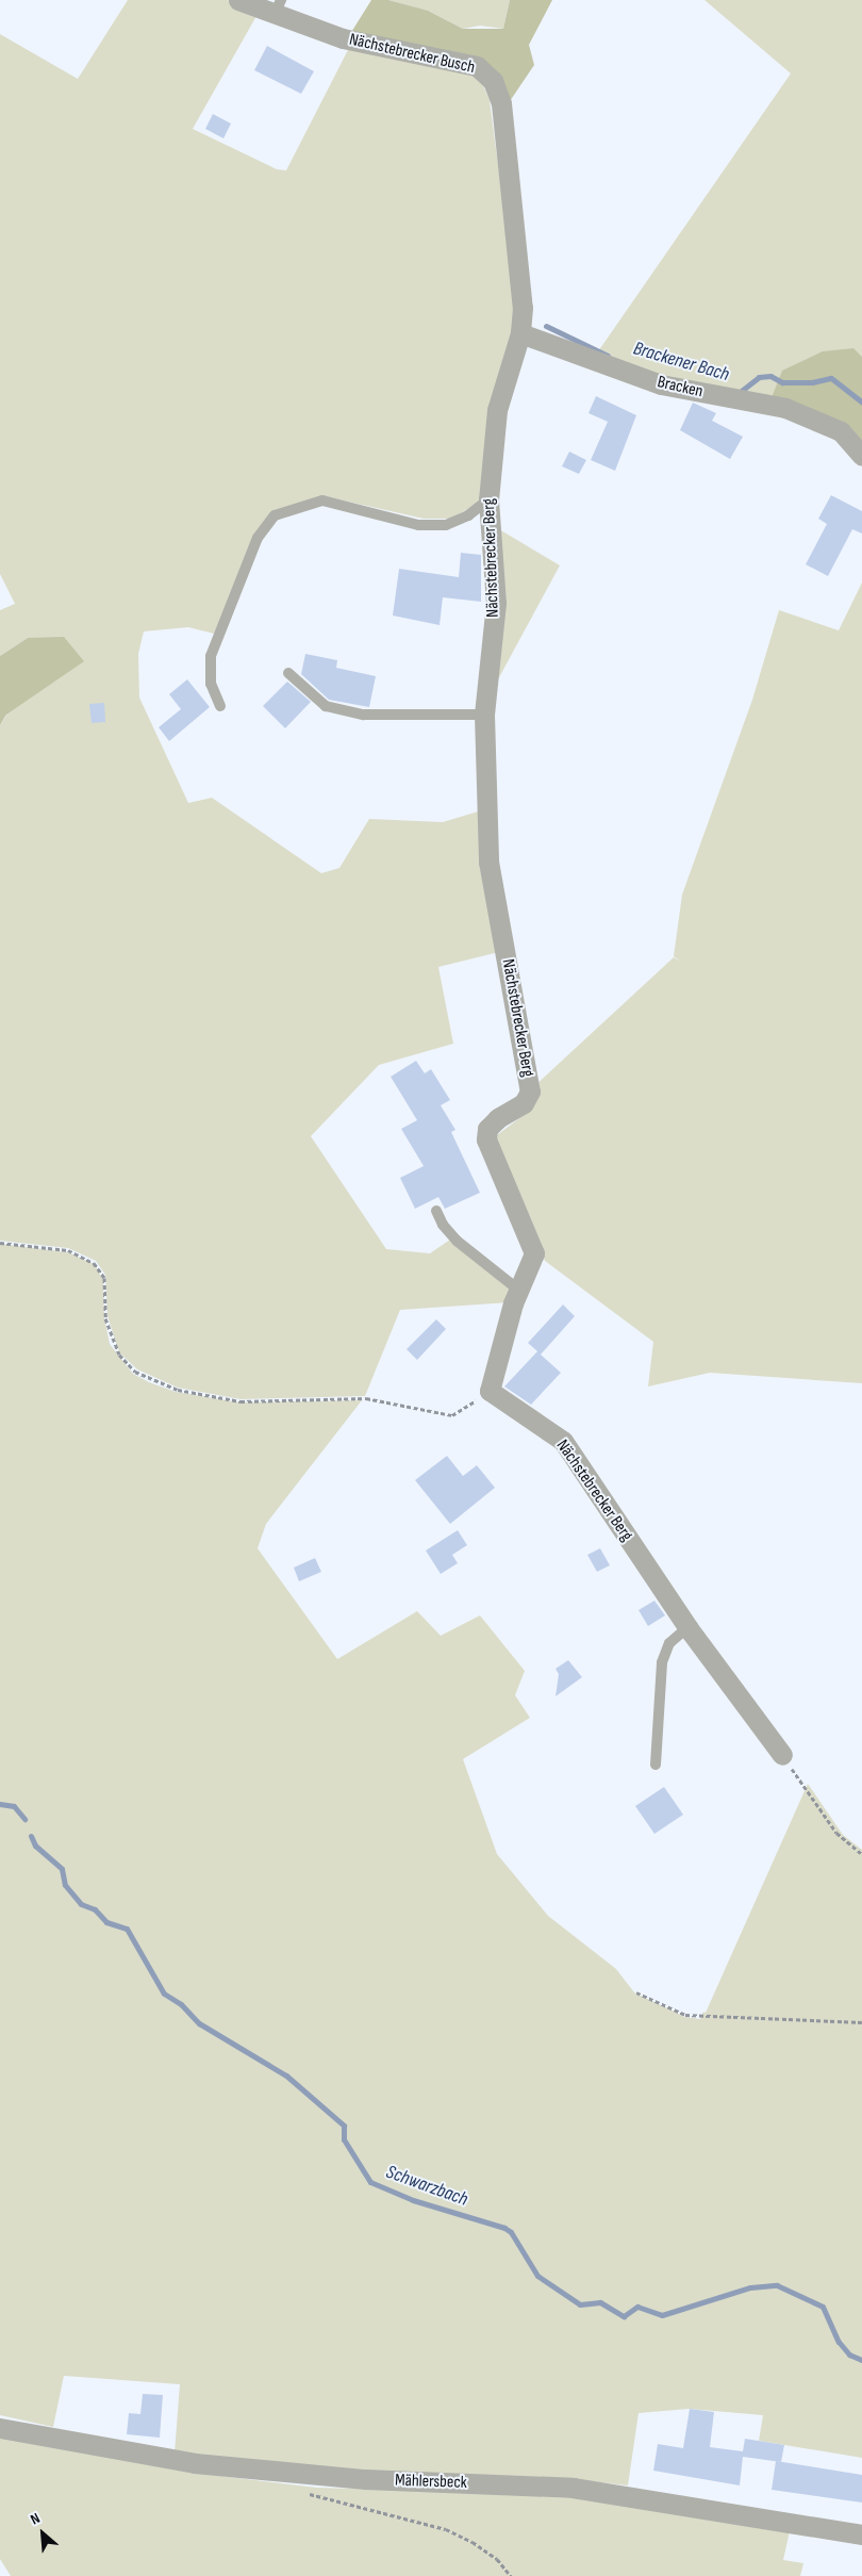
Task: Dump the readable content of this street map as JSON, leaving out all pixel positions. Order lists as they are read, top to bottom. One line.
{"streets":{"street":["Nächstebrecker Busch","Bracken","Nächstebrecker Berg","Mählersbeck"]},"crossings":[["Nächstebrecker Busch","Bracken"],["Nächstebrecker Busch","Nächstebrecker Berg"],["Bracken","Nächstebrecker Berg"]],"water":["Brackener Bach","Schwarzbach"],"north":"top left"}
